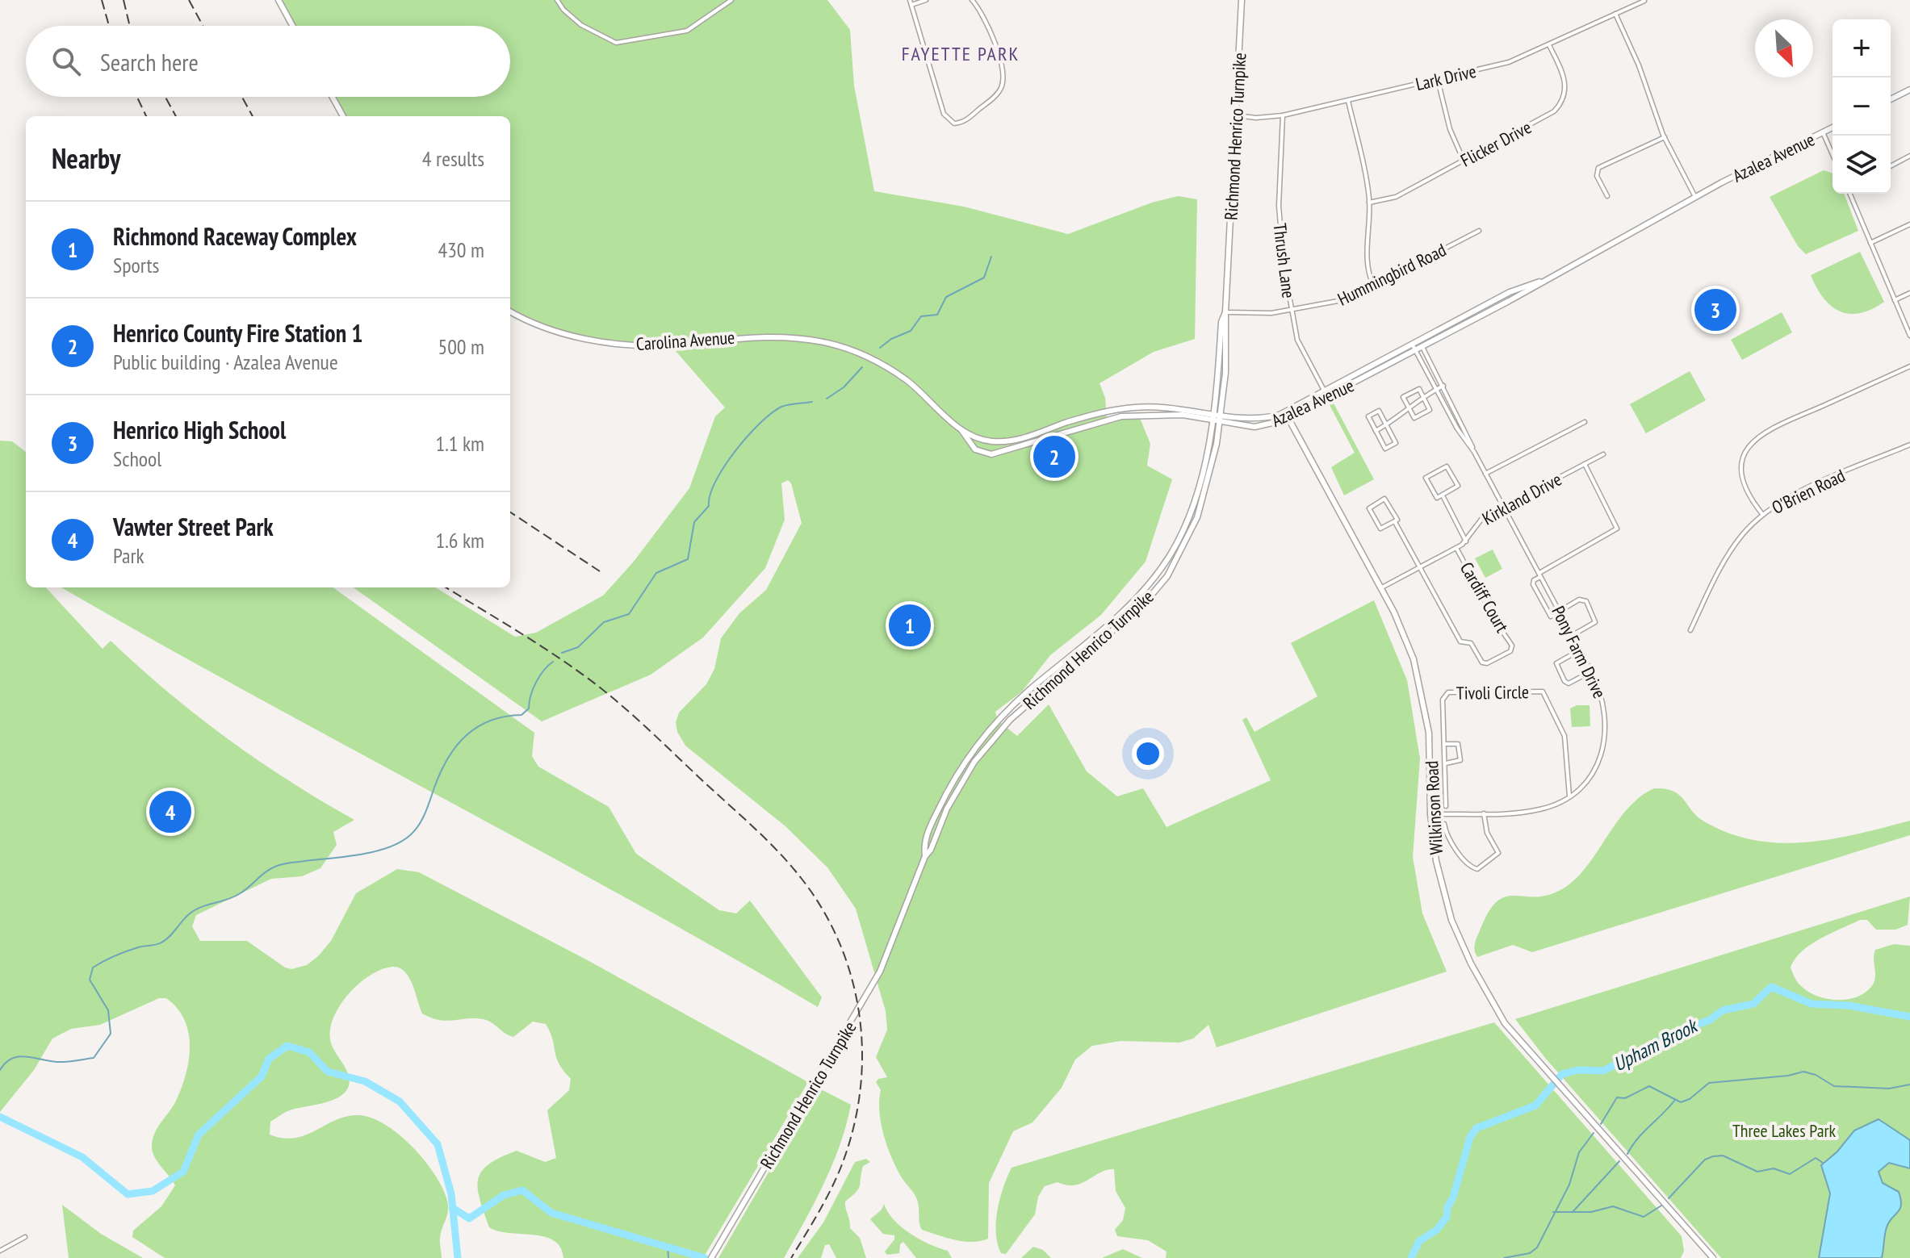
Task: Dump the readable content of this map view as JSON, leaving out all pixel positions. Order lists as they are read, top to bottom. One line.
{"streets":{"main road":["Richmond Henrico Turnpike","Azalea Avenue","Carolina Avenue","Wilkinson Road"],"street":["Lark Drive","Flicker Drive","Thrush Lane","Hummingbird Road","O'Brien Road","Kirkland Drive","Cardiff Court","Pony Farm Drive","Tivoli Circle"]},"crossings":[["Lark Drive","Richmond Henrico Turnpike"],["Lark Drive","Flicker Drive"],["Lark Drive","Thrush Lane"],["Richmond Henrico Turnpike","Azalea Avenue"],["Richmond Henrico Turnpike","Hummingbird Road"],["Azalea Avenue","Thrush Lane"],["Azalea Avenue","Carolina Avenue"],["Azalea Avenue","Pony Farm Drive"],["Azalea Avenue","Wilkinson Road"],["Thrush Lane","Hummingbird Road"],["Kirkland Drive","Cardiff Court"],["Kirkland Drive","Pony Farm Drive"],["Kirkland Drive","Wilkinson Road"],["Pony Farm Drive","Tivoli Circle"],["Pony Farm Drive","Wilkinson Road"]],"districts":["FAYETTE PARK"],"water":["Upham Brook"],"parks":["Three Lakes Park"],"north":"bottom right","page":{"map_buttons":["+","−"],"search":"Search here","heading":["Nearby","4 results"],"list":[{"mark":"1","name":"Richmond Raceway Complex","note":"Sports","value":"430 m"},{"mark":"2","name":"Henrico County Fire Station 1","note":"Public building · Azalea Avenue","value":"500 m"},{"mark":"3","name":"Henrico High School","note":"School","value":"1.1 km"},{"mark":"4","name":"Vawter Street Park","note":"Park","value":"1.6 km"}],"pins":["3","2","1","4"]}}
